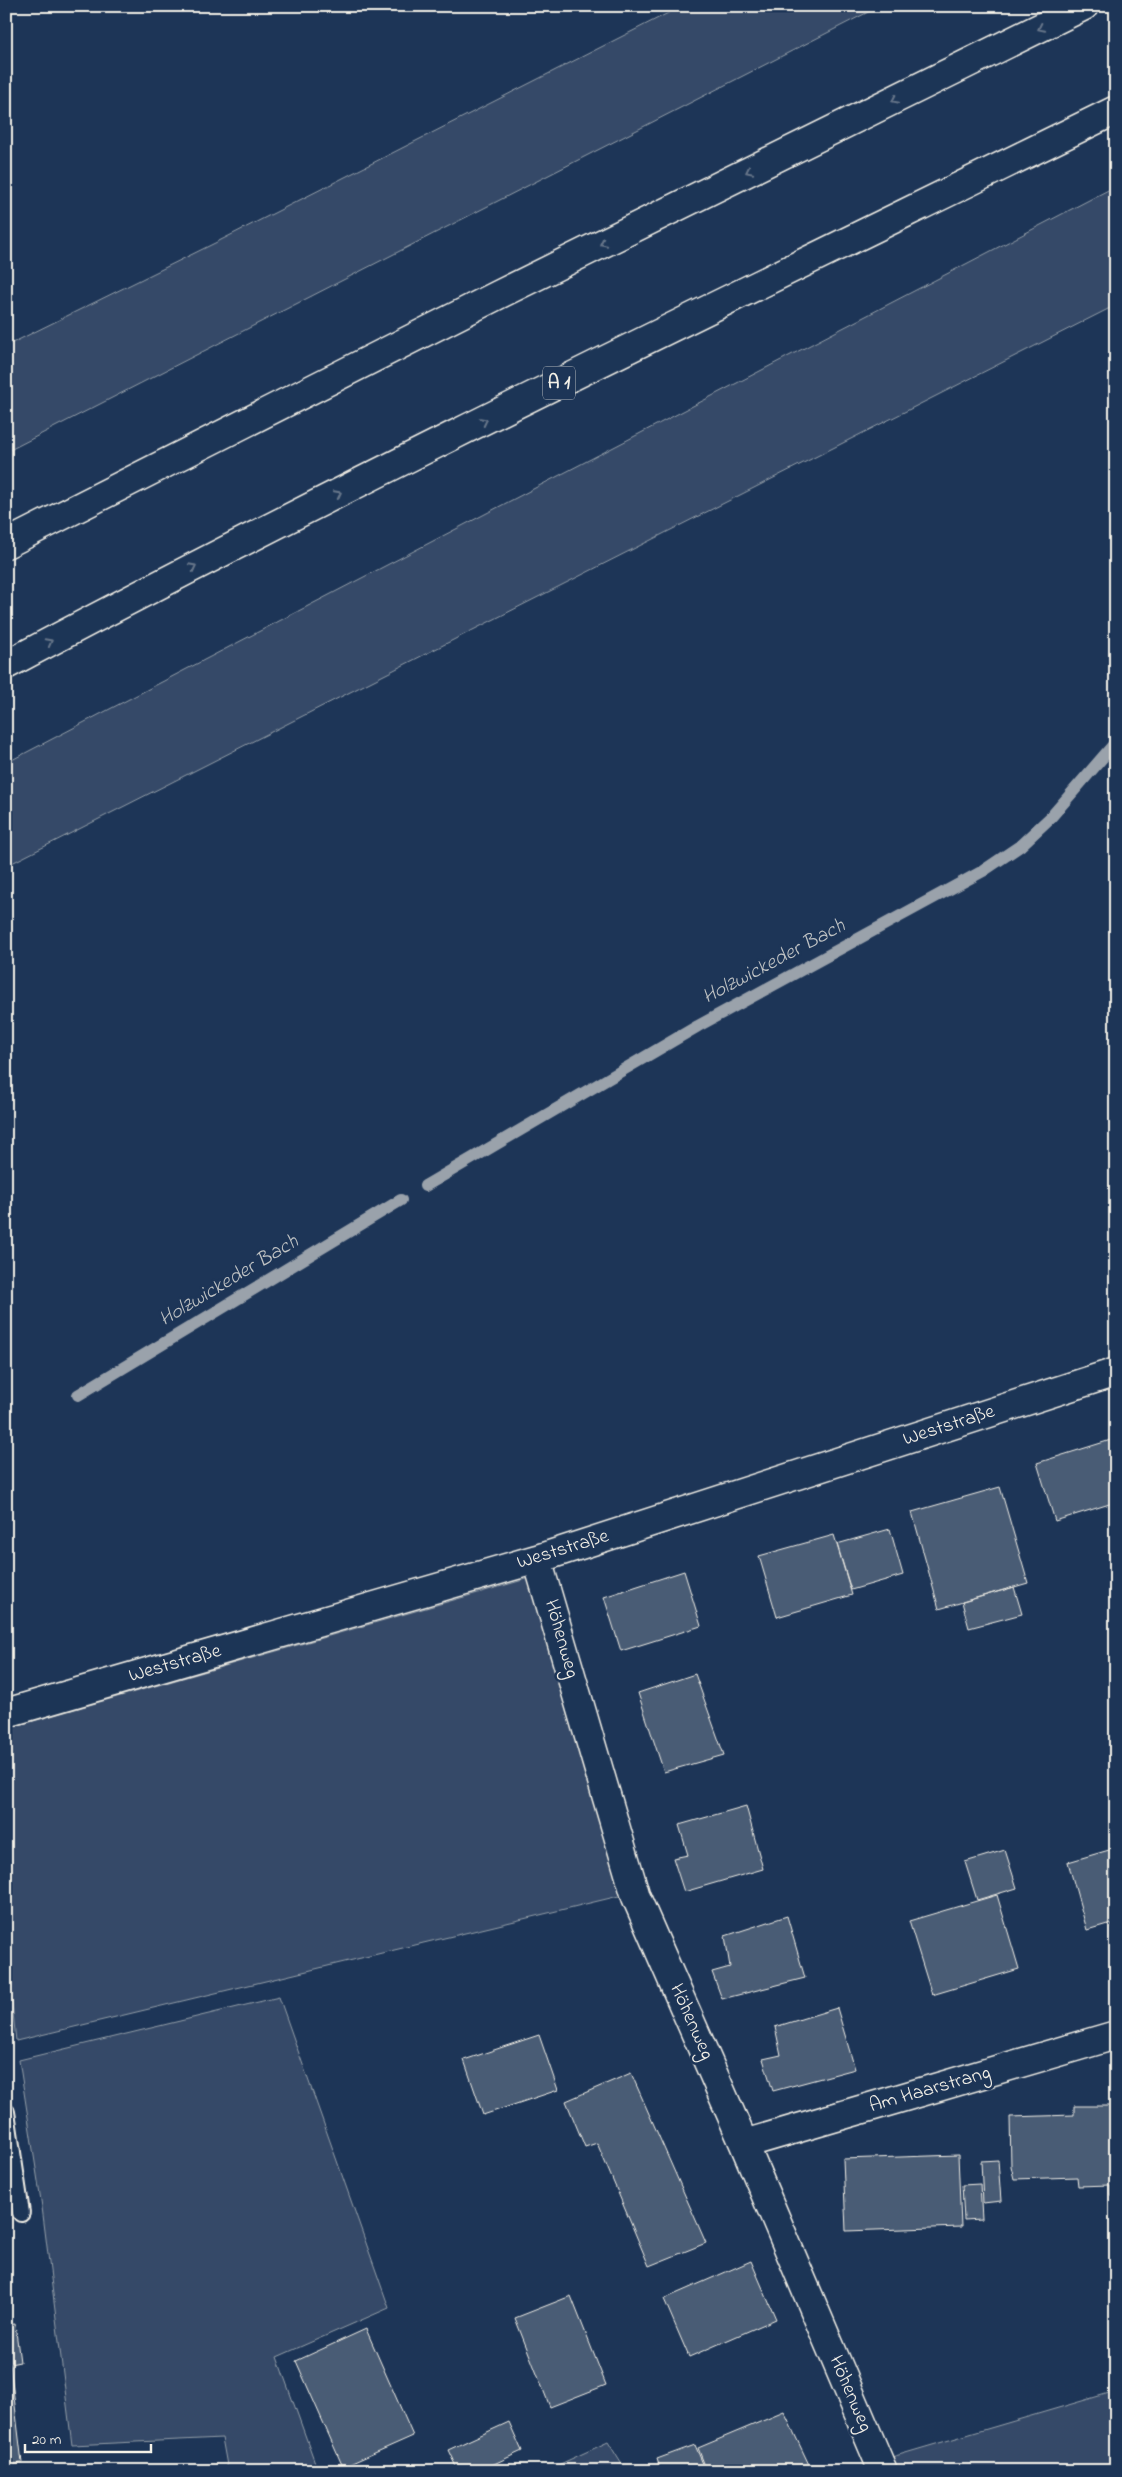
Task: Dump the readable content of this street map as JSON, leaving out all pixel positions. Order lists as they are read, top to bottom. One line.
{"streets":{"main road":["A 1","Weststraße","Höhenweg","Am Haarstrang"]},"crossings":[["Weststraße","Höhenweg"],["Höhenweg","Am Haarstrang"]],"water":["Holzwickeder Bach"],"scale_bar":"20 m"}
